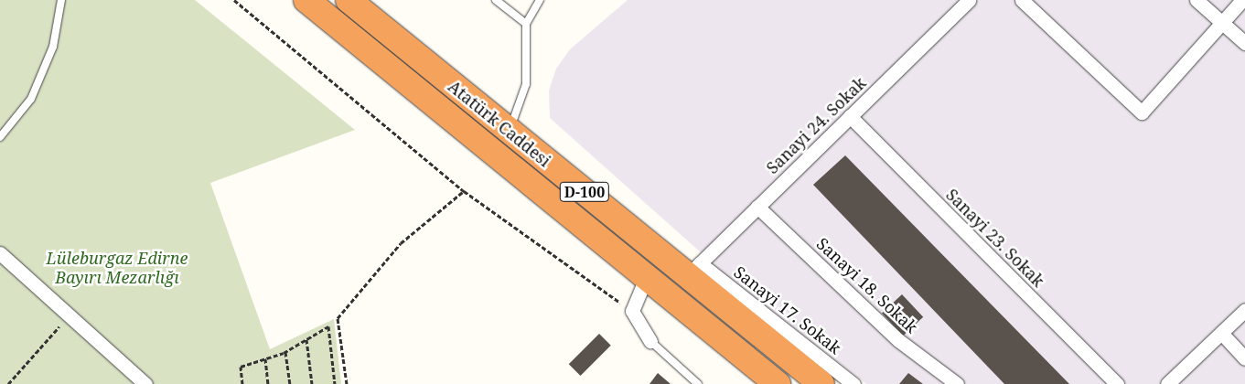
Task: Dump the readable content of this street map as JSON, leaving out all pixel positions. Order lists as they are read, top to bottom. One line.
{"streets":{"highway":["Atatürk Caddesi","D-100"],"street":["Sanayi 24. Sokak","Sanayi 23. Sokak","Sanayi 18. Sokak","Sanayi 17. Sokak"]},"crossings":[["Atatürk Caddesi","Sanayi 24. Sokak"],["Atatürk Caddesi","Sanayi 17. Sokak"],["Sanayi 24. Sokak","Sanayi 23. Sokak"],["Sanayi 24. Sokak","Sanayi 18. Sokak"],["Sanayi 24. Sokak","Sanayi 17. Sokak"]],"parks":["Lüleburgaz Edirne Bayırı Mezarlığı"]}
